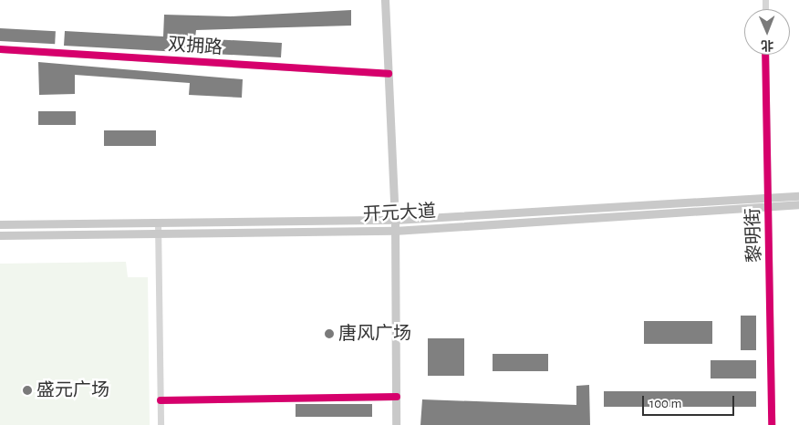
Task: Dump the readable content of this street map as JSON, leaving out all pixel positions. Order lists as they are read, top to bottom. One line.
{"streets":{"main road":["开元大道"],"street":["双拥路","黎明街"]},"crossings":[["开元大道","黎明街"]],"places":["唐风广场","盛元广场"],"scale_bar":"100 m","north":"bottom"}
